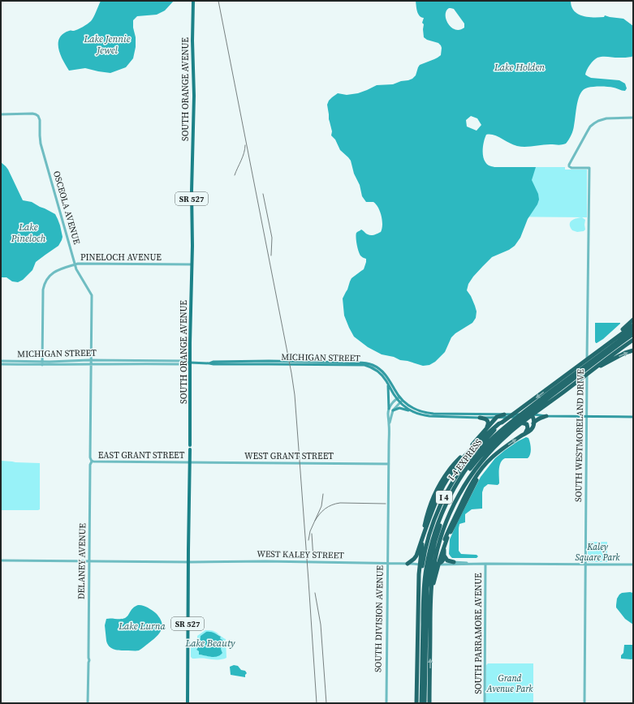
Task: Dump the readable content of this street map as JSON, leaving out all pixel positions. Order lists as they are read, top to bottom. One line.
{"streets":{"highway":["I-4 EXPRESS","I 4"],"main road":["SOUTH ORANGE AVENUE","SR 527","MICHIGAN STREET"],"street":["OSCEOLA AVENUE","PINELOCH AVENUE","SOUTH WESTMORELAND DRIVE","EAST GRANT STREET","WEST GRANT STREET","WEST KALEY STREET","DELANEY AVENUE","SOUTH DIVISION AVENUE","SOUTH PARRAMORE AVENUE"]},"crossings":[["SOUTH ORANGE AVENUE","PINELOCH AVENUE"],["SOUTH ORANGE AVENUE","MICHIGAN STREET"],["SOUTH ORANGE AVENUE","EAST GRANT STREET"],["SOUTH ORANGE AVENUE","WEST GRANT STREET"],["SOUTH ORANGE AVENUE","WEST KALEY STREET"],["OSCEOLA AVENUE","PINELOCH AVENUE"],["OSCEOLA AVENUE","DELANEY AVENUE"],["PINELOCH AVENUE","MICHIGAN STREET"],["MICHIGAN STREET","SOUTH WESTMORELAND DRIVE"],["MICHIGAN STREET","I-4 EXPRESS"],["MICHIGAN STREET","DELANEY AVENUE"],["MICHIGAN STREET","SOUTH DIVISION AVENUE"],["EAST GRANT STREET","WEST GRANT STREET"],["EAST GRANT STREET","DELANEY AVENUE"],["WEST GRANT STREET","SOUTH DIVISION AVENUE"],["I-4 EXPRESS","I 4"],["I 4","WEST KALEY STREET"],["WEST KALEY STREET","DELANEY AVENUE"],["WEST KALEY STREET","SOUTH DIVISION AVENUE"],["WEST KALEY STREET","SOUTH PARRAMORE AVENUE"]],"water":["Lake Jennie Jewel","Lake Holden","Lake Pineloch","Lake Lurna","Lake Beauty"],"parks":["Kaley Square Park","Grand Avenue Park"]}
